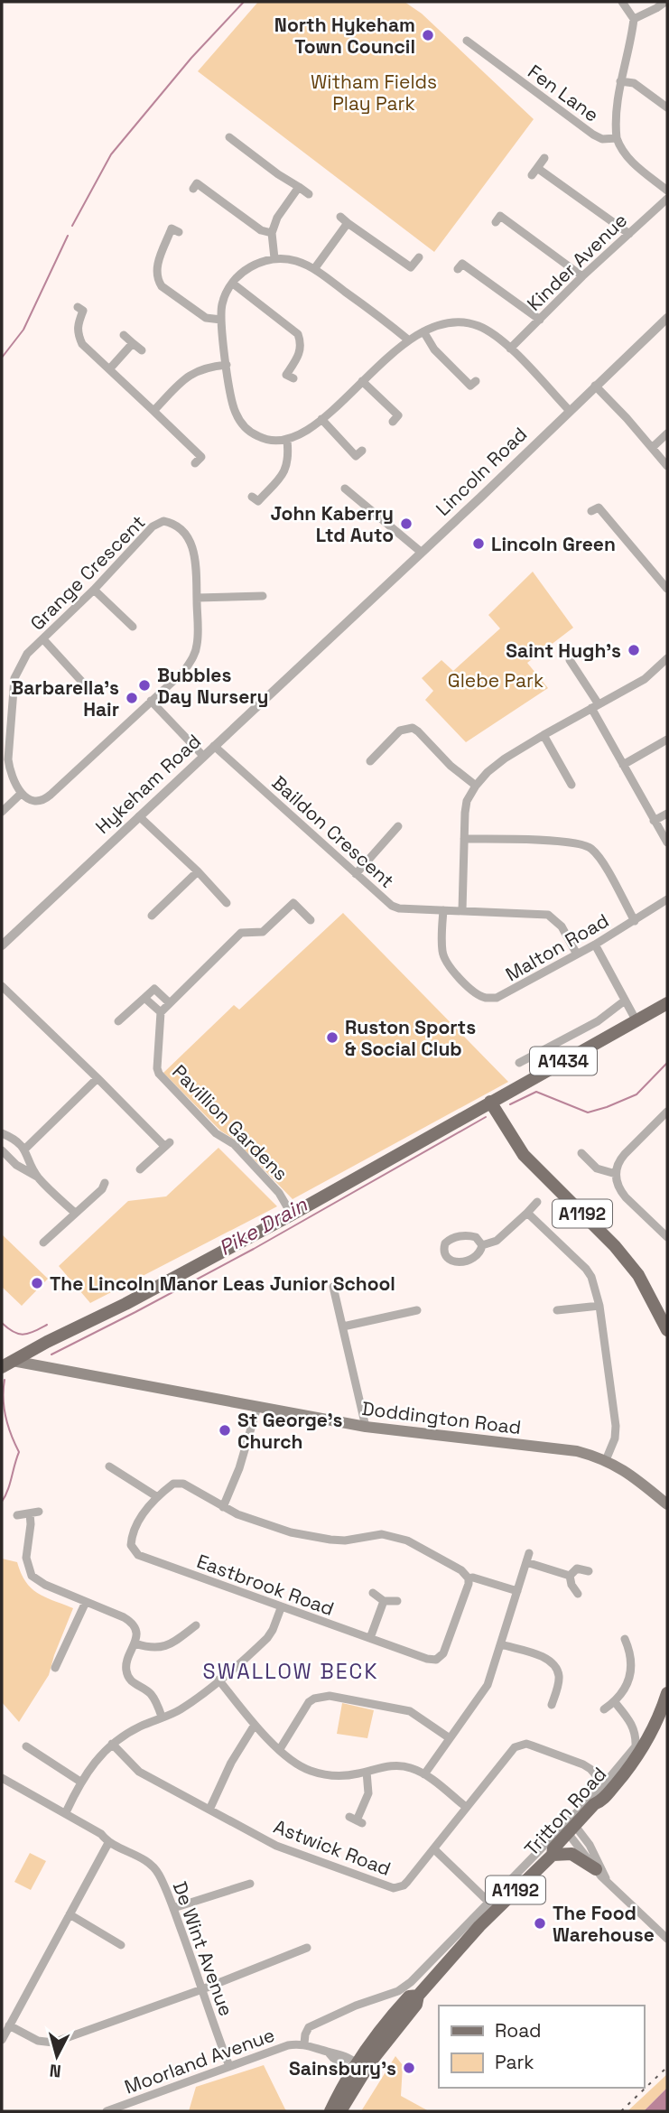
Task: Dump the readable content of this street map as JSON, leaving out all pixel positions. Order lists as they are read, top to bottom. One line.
{"streets":{"main road":["A1434","A1192","Doddington Road","Tritton Road"],"street":["Fen Lane","Kinder Avenue","Lincoln Road","Grange Crescent","Hykeham Road","Baildon Crescent","Malton Road","Pavillion Gardens","Eastbrook Road","Astwick Road","De Wint Avenue","Moorland Avenue"]},"crossings":[["Lincoln Road","Hykeham Road"],["Hykeham Road","Baildon Crescent"],["Baildon Crescent","Malton Road"],["A1434","Pavillion Gardens"],["A1434","A1192"],["A1434","Doddington Road"],["Tritton Road","Moorland Avenue"],["De Wint Avenue","Moorland Avenue"]],"districts":["SWALLOW BECK"],"water":["Pike Drain"],"parks":["Witham Fields Play Park","Glebe Park"],"places":["North Hykeham Town Council","John Kaberry Ltd Auto","Lincoln Green","Saint Hugh's","Bubbles Day Nursery","Barbarella's Hair","Ruston Sports & Social Club","The Lincoln Manor Leas Junior School","St George's Church","The Food Warehouse","Sainsbury's"],"legend":["Road","Park"],"north":"bottom"}
